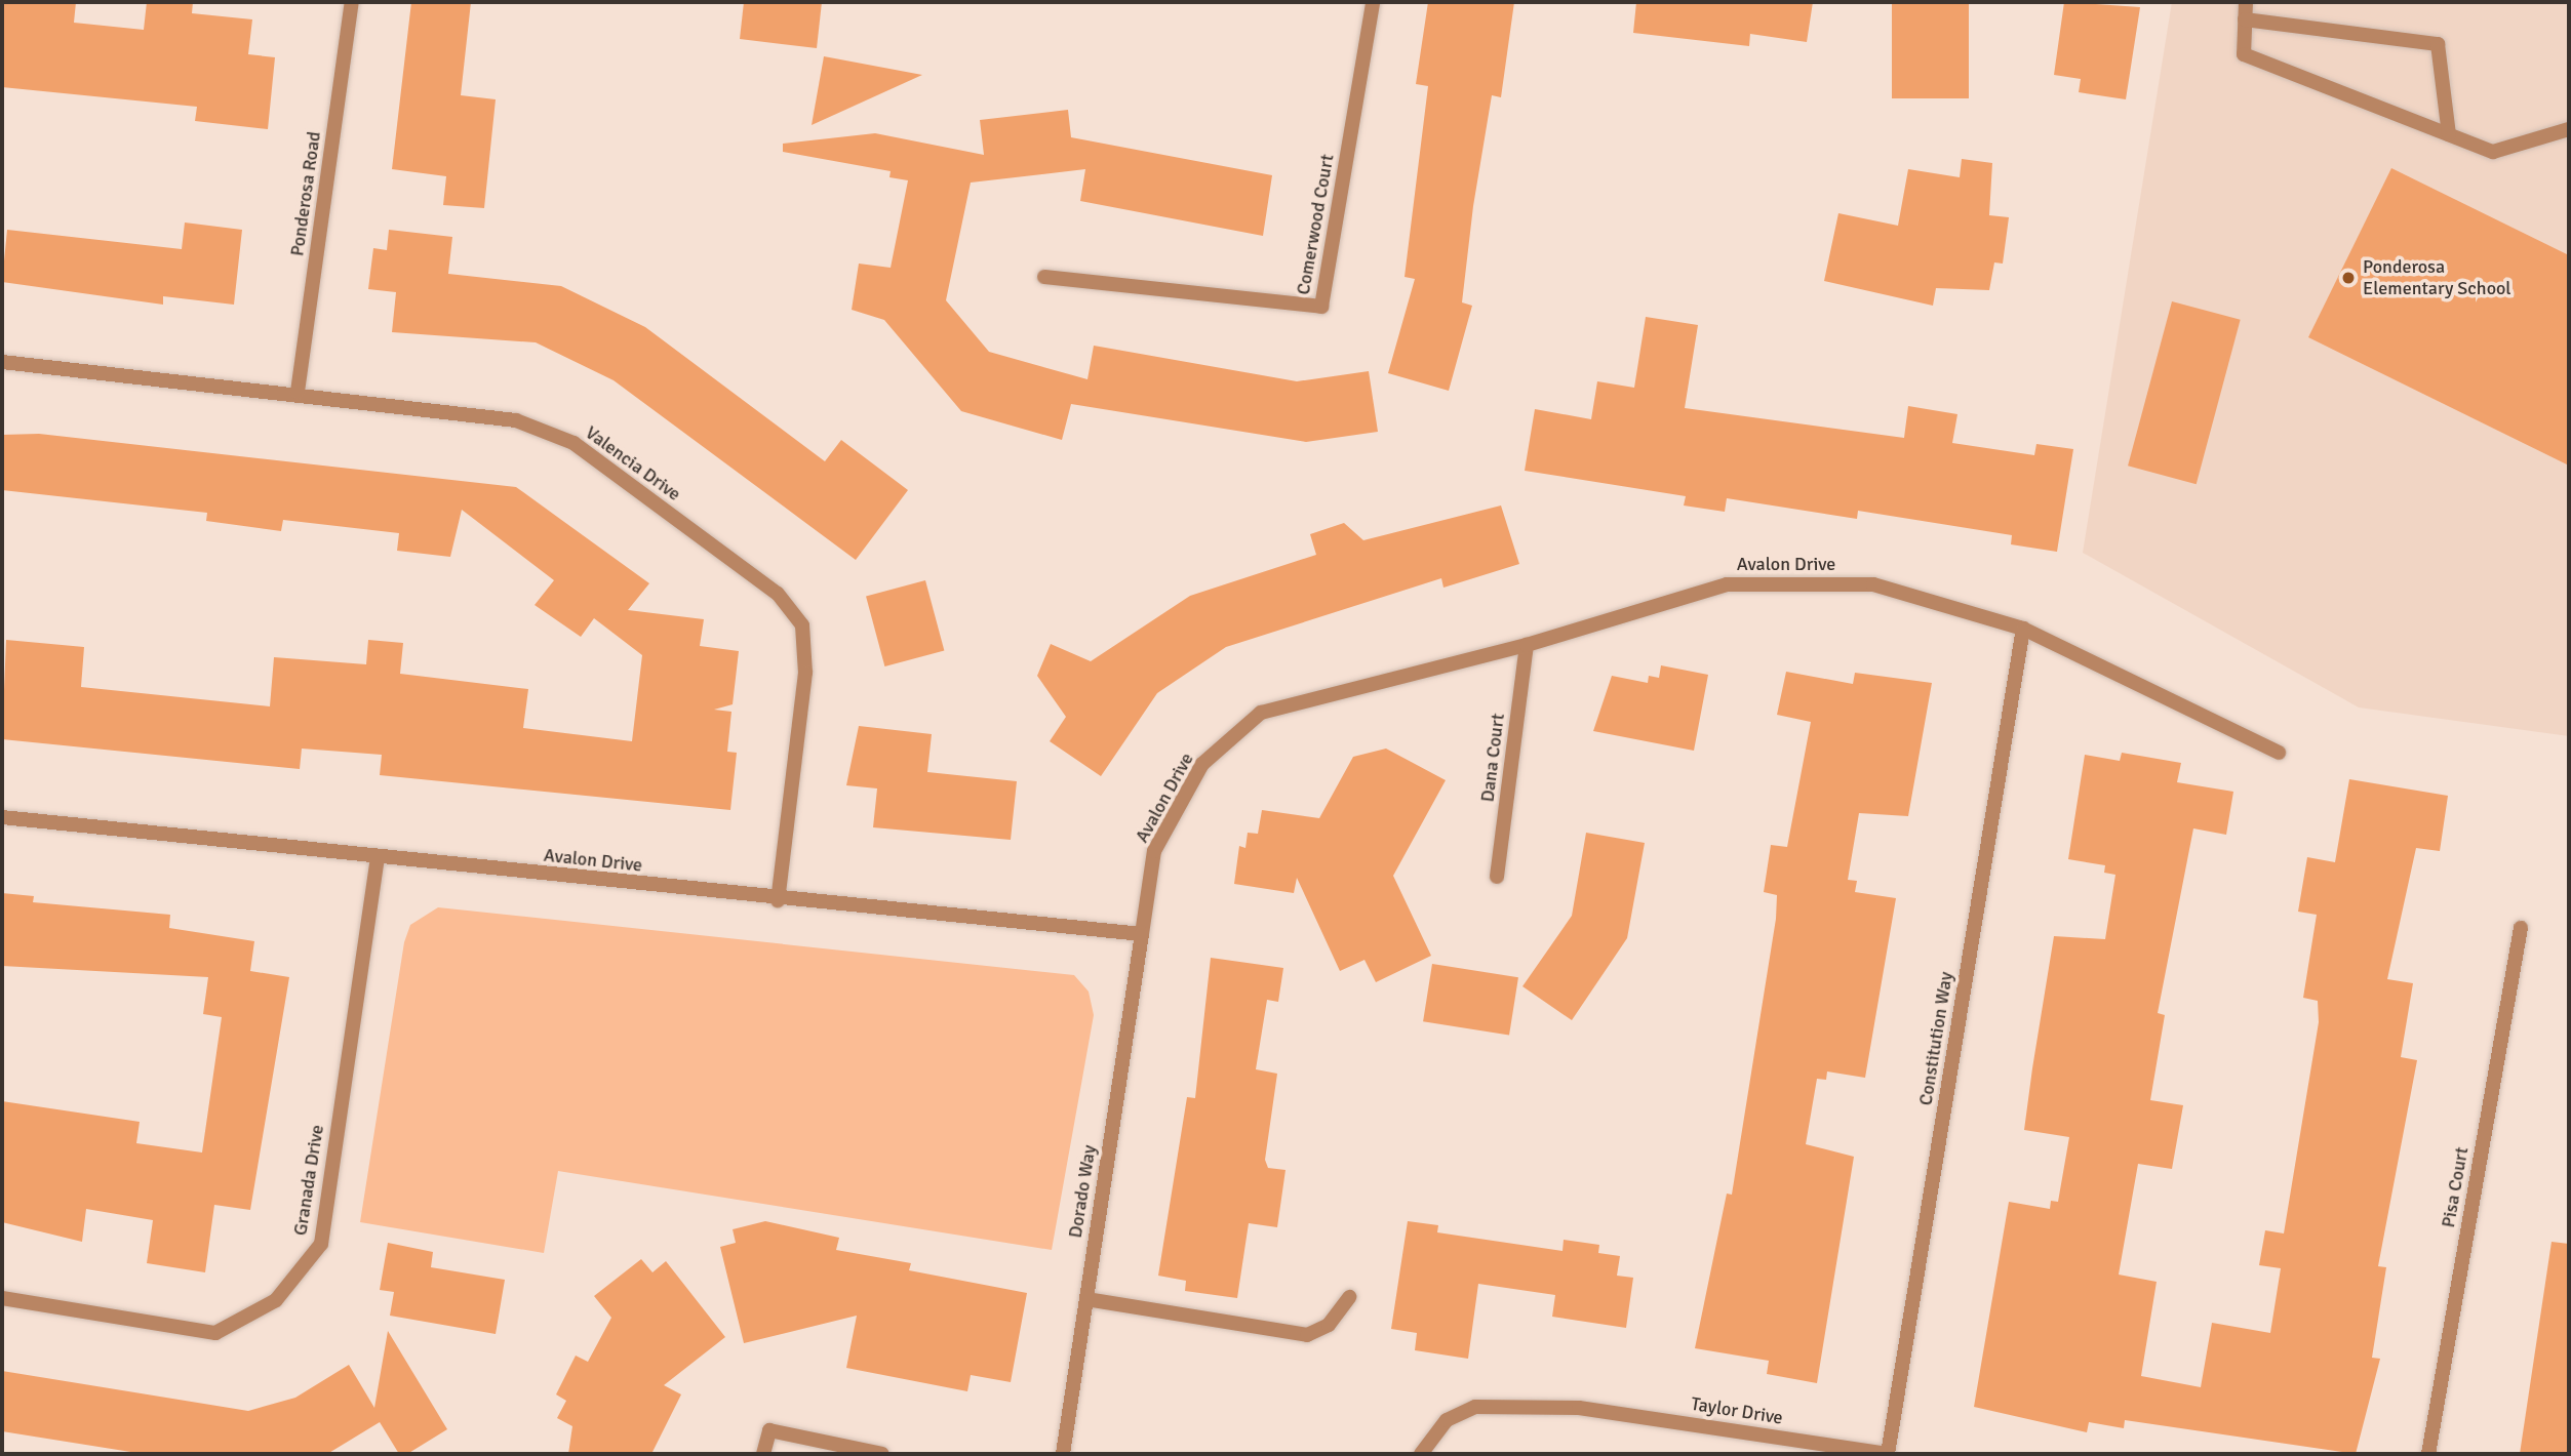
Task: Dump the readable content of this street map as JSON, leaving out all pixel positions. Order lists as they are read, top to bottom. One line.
{"streets":{"street":["Ponderosa Road","Comerwood Court","Valencia Drive","Avalon Drive","Dana Court","Constitution Way","Granada Drive","Pisa Court","Dorado Way","Taylor Drive"]},"crossings":[["Ponderosa Road","Valencia Drive"],["Valencia Drive","Avalon Drive"],["Avalon Drive","Dana Court"],["Avalon Drive","Constitution Way"],["Avalon Drive","Granada Drive"],["Avalon Drive","Dorado Way"],["Constitution Way","Taylor Drive"]],"places":["Ponderosa Elementary School"]}
